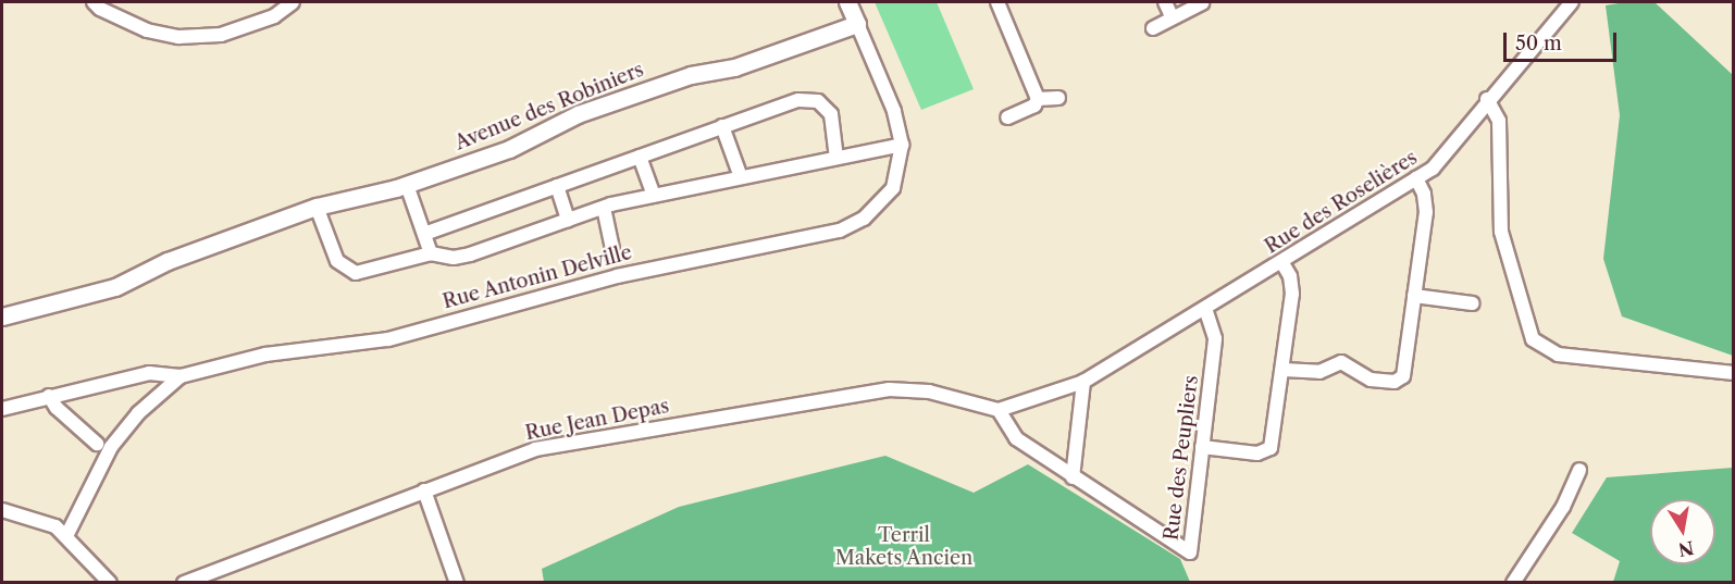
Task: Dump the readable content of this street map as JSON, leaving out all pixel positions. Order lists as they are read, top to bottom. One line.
{"streets":{"street":["Avenue des Robiniers","Rue des Roselières","Rue Antonin Delville","Rue Jean Depas","Rue des Peupliers"]},"crossings":[["Avenue des Robiniers","Rue Antonin Delville"],["Rue des Roselières","Rue Jean Depas"],["Rue des Roselières","Rue des Peupliers"]],"parks":["Terril Makets Ancien"],"scale_bar":"50 m","north":"bottom"}
